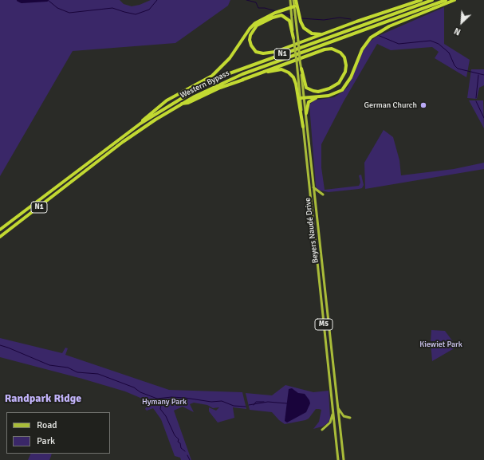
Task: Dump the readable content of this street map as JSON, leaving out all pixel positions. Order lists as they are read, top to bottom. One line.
{"streets":{"highway":["N1","Western Bypass"],"main road":["Beyers Naudé Drive","M5"]},"districts":["Randpark Ridge"],"parks":["Kiewiet Park","Hymany Park"],"places":["German Church"],"legend":["Road","Park"],"north":"bottom left"}
